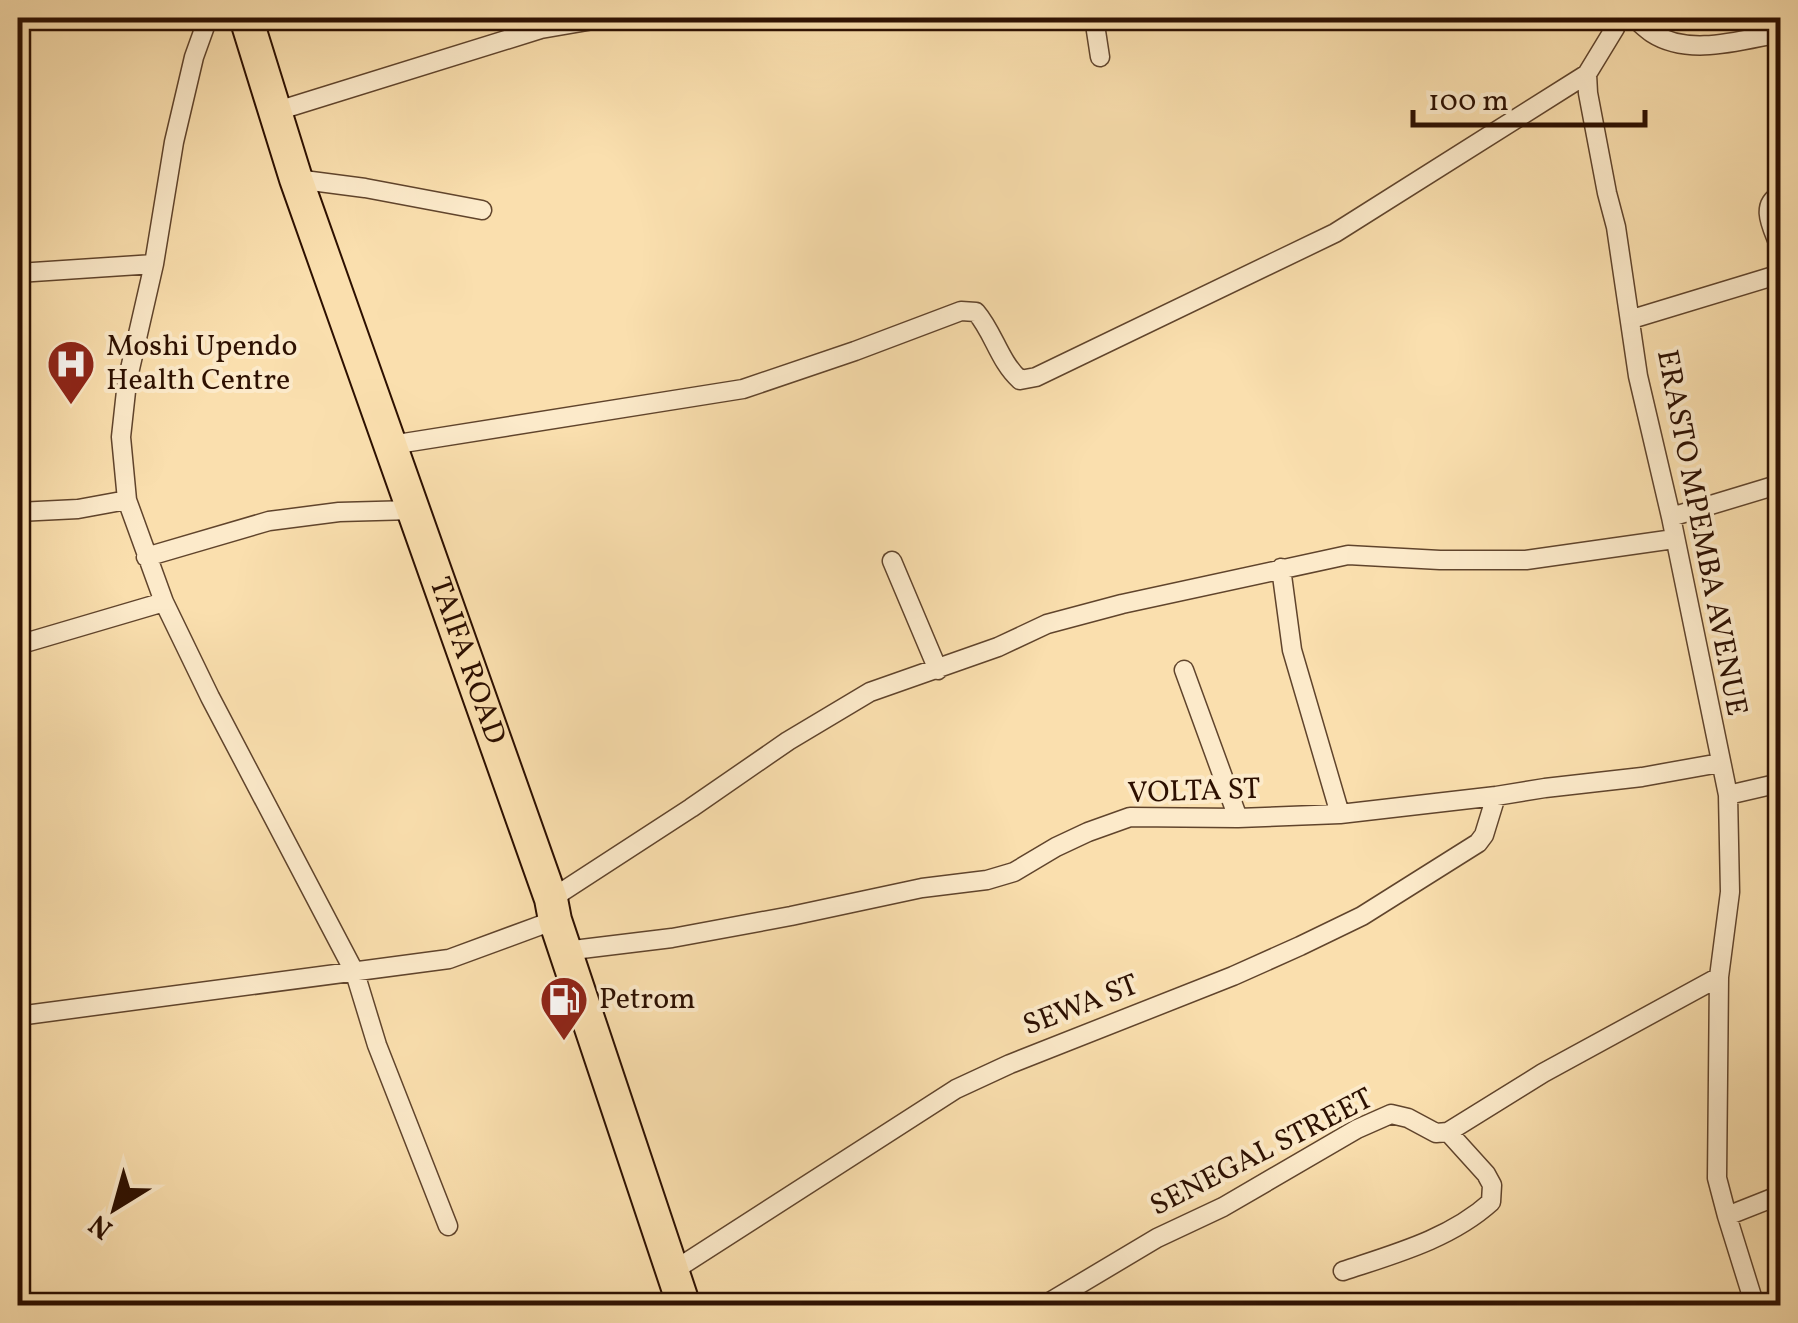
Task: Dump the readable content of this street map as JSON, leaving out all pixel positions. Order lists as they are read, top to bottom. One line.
{"streets":{"highway":["TAIFA ROAD"],"street":["ERASTO MPEMBA AVENUE","VOLTA ST","SEWA ST","SENEGAL STREET"]},"crossings":[["ERASTO MPEMBA AVENUE","VOLTA ST"],["TAIFA ROAD","VOLTA ST"],["TAIFA ROAD","SEWA ST"],["VOLTA ST","SEWA ST"]],"places":{"hospital":["Moshi Upendo Health Centre"],"fuel station":["Petrom"]},"scale_bar":"100 m","north":"bottom left"}
